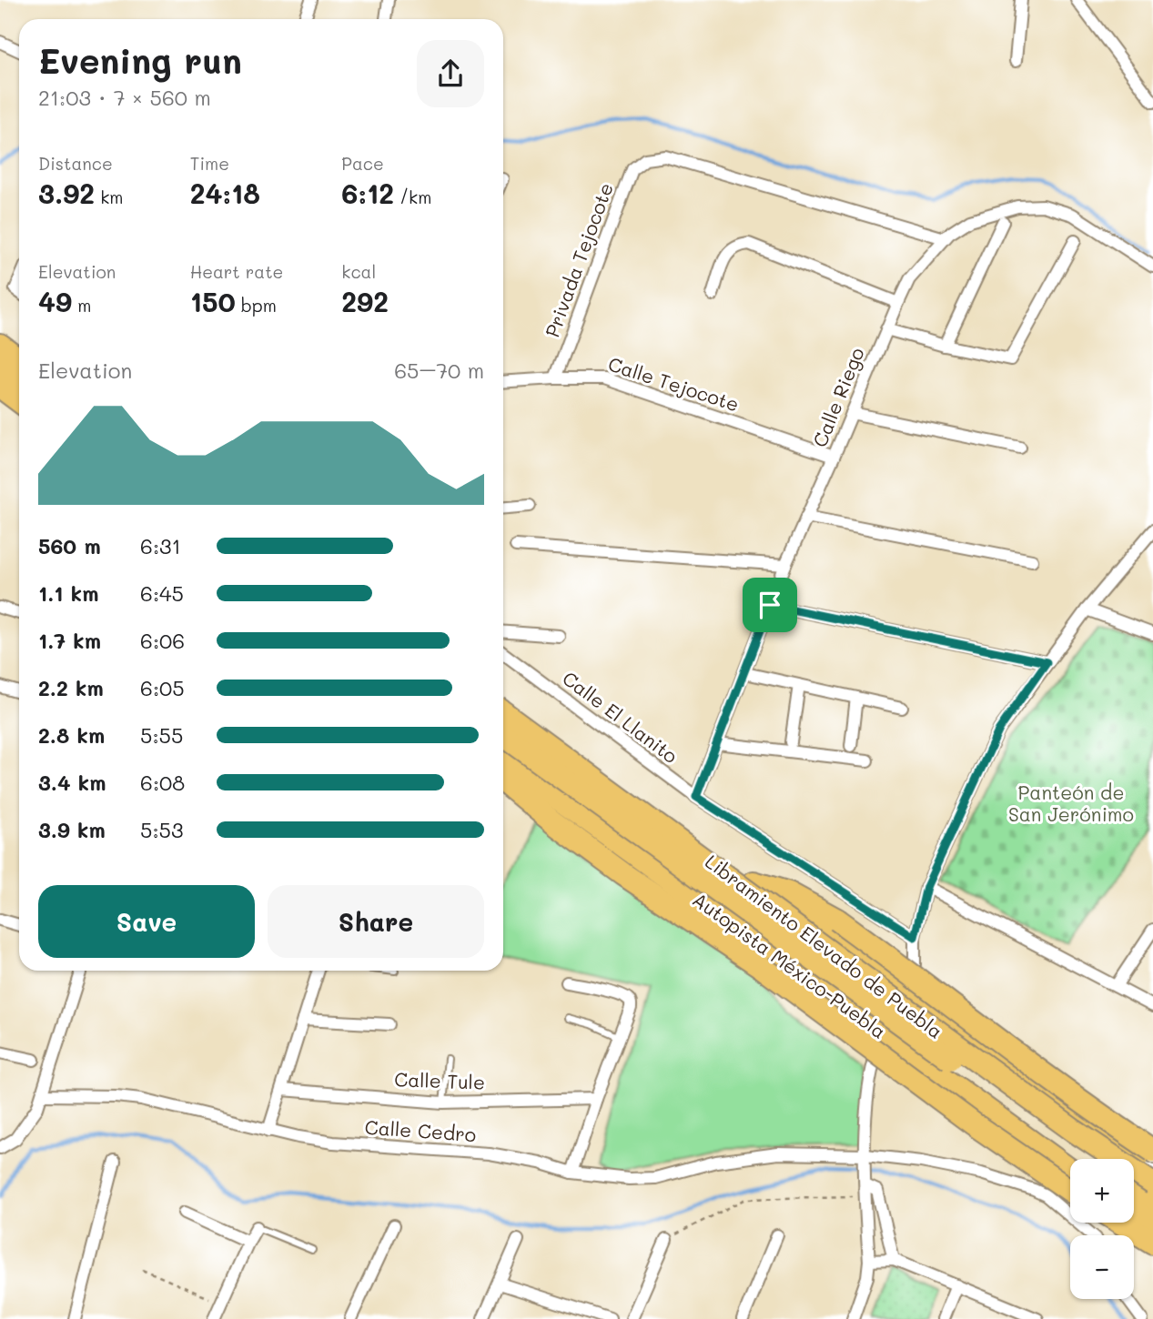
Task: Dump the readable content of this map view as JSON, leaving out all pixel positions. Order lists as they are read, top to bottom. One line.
{"streets":{"highway":["Libramiento Elevado de Puebla","Autopista México-Puebla"],"street":["Privada Tejocote","Calle Tejocote","Calle Riego","Calle El Llanito","Calle Tule","Calle Cedro"]},"crossings":[["Privada Tejocote","Calle Tejocote"],["Privada Tejocote","Calle Riego"],["Calle Tejocote","Calle Riego"],["Calle Riego","Calle El Llanito"]],"parks":["Panteón de San Jerónimo"],"page":{"heading":["Evening run","21:03 · 7 × 560 m"],"stats":[["Distance","3.92 km"],["Time","24:18"],["Pace","6:12 /km"],["Elevation","49 m"],["Heart rate","150 bpm"],["kcal","292"]],"chart":["Elevation","65–70 m"],"list":[{"name":"560 m","note":"6:31"},{"name":"1.1 km","note":"6:45"},{"name":"1.7 km","note":"6:06"},{"name":"2.2 km","note":"6:05"},{"name":"2.8 km","note":"5:55"},{"name":"3.4 km","note":"6:08"},{"name":"3.9 km","note":"5:53"}],"buttons":["Save","Share"],"map_buttons":["+","−"]}}
